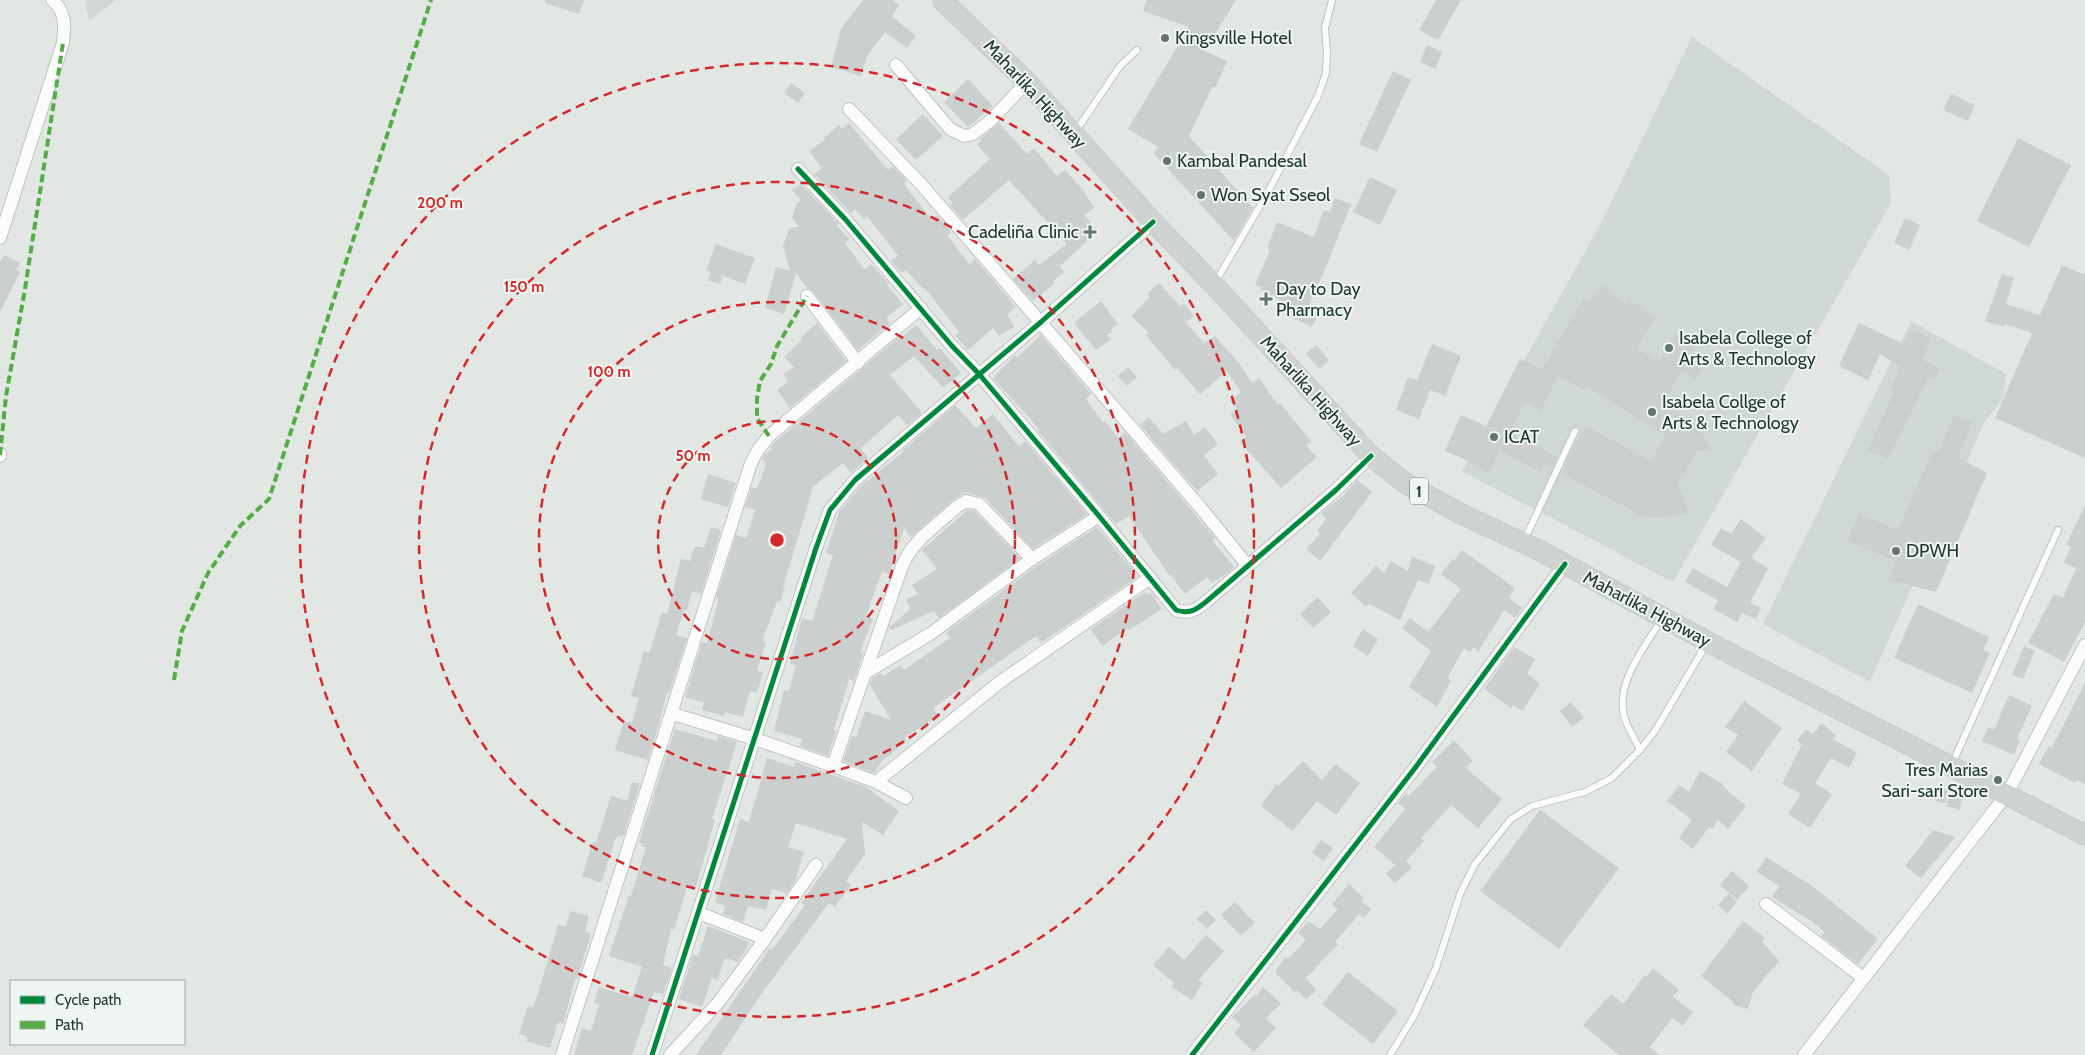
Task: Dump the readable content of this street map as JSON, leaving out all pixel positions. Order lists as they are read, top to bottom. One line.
{"streets":{"main road":["Maharlika Highway","1"]},"places":{"other":["Kingsville Hotel","Kambal Pandesal","Won Syat Sseol","Isabela College of Arts & Technology","Isabela Collge of Arts & Technology","ICAT","DPWH","Tres Marias Sari-sari Store"],"health":["Cadeliña Clinic","Day to Day Pharmacy"]},"legend":["Cycle path","Path"],"rings":["200 m","150 m","100 m","50 m"]}
